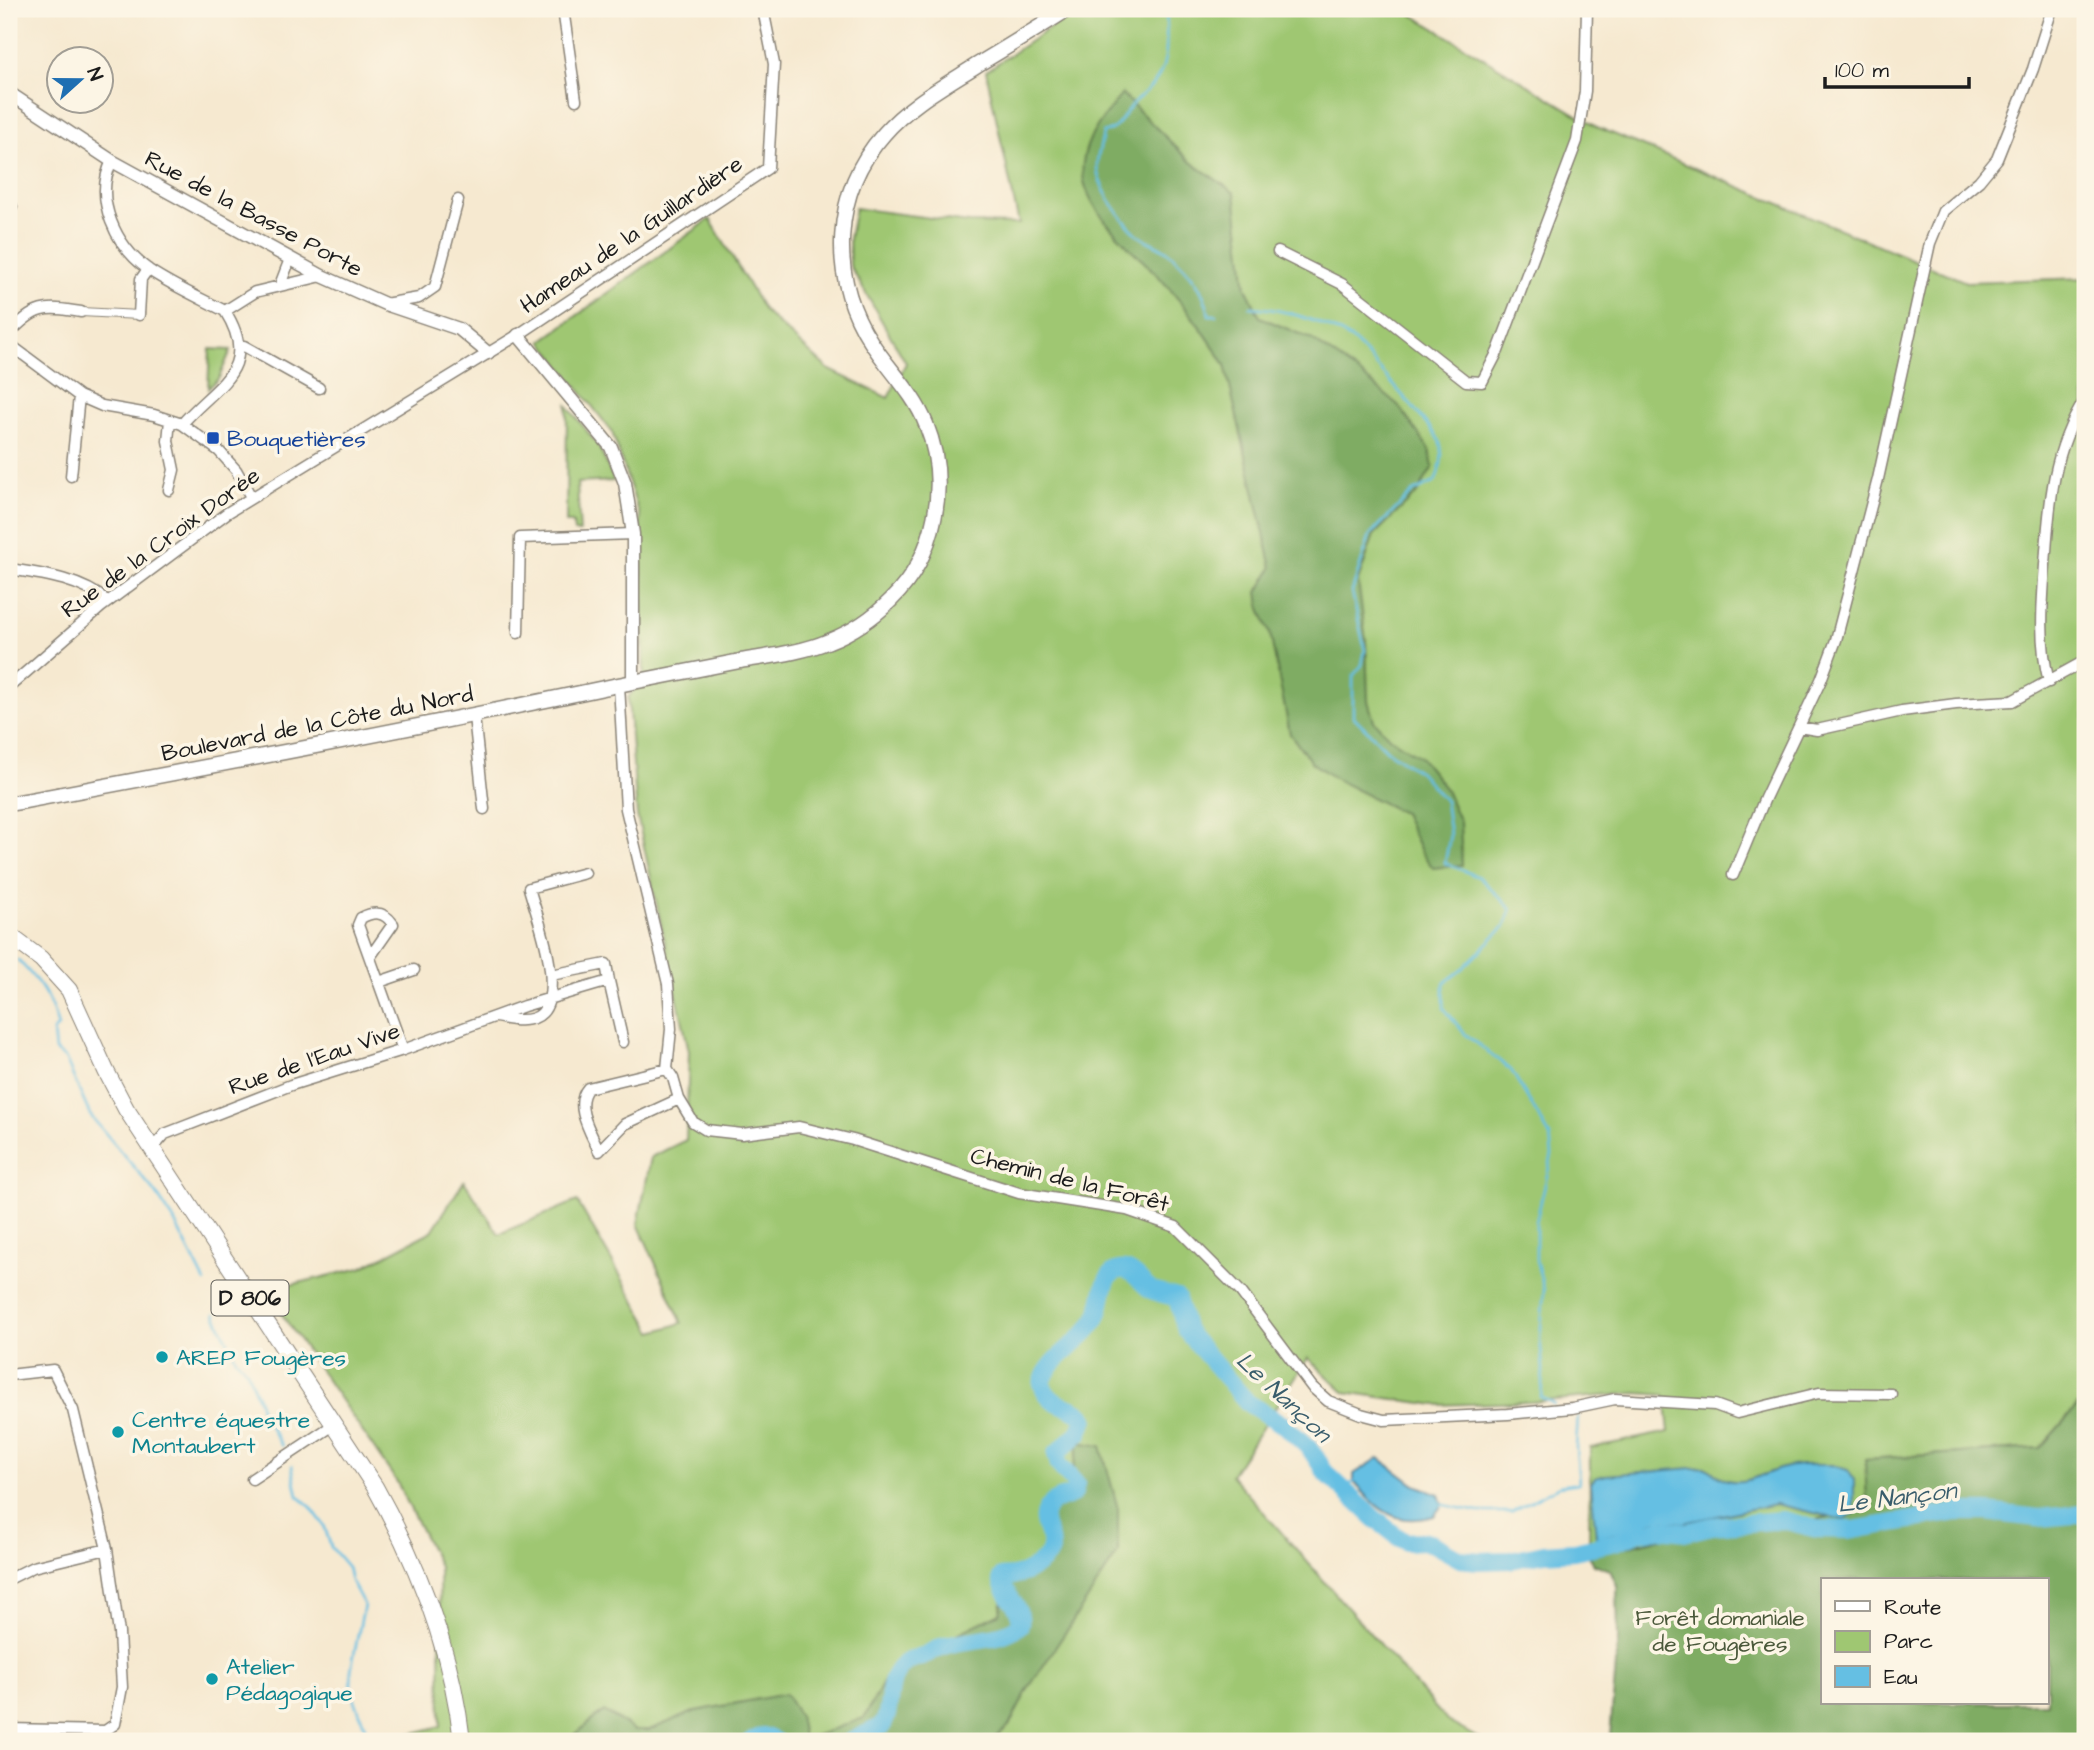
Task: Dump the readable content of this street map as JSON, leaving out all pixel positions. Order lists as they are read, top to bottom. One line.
{"streets":{"main road":["Boulevard de la Côte du Nord","D 806"],"street":["Rue de la Basse Porte","Hameau de la Guillardière","Rue de la Croix Dorée","Rue de l'Eau Vive","Chemin de la Forêt"]},"crossings":[["Rue de la Basse Porte","Hameau de la Guillardière"],["Rue de la Basse Porte","Rue de la Croix Dorée"],["Hameau de la Guillardière","Rue de la Croix Dorée"],["Boulevard de la Côte du Nord","Chemin de la Forêt"],["Rue de l'Eau Vive","D 806"]],"water":["Le Nançon"],"parks":["Forêt domaniale de Fougères"],"places":{"transit":["Bouquetières"],"other":["AREP Fougères","Centre équestre Montaubert","Atelier Pédagogique"]},"legend":["Route","Parc","Eau"],"scale_bar":"100 m","north":"right"}
